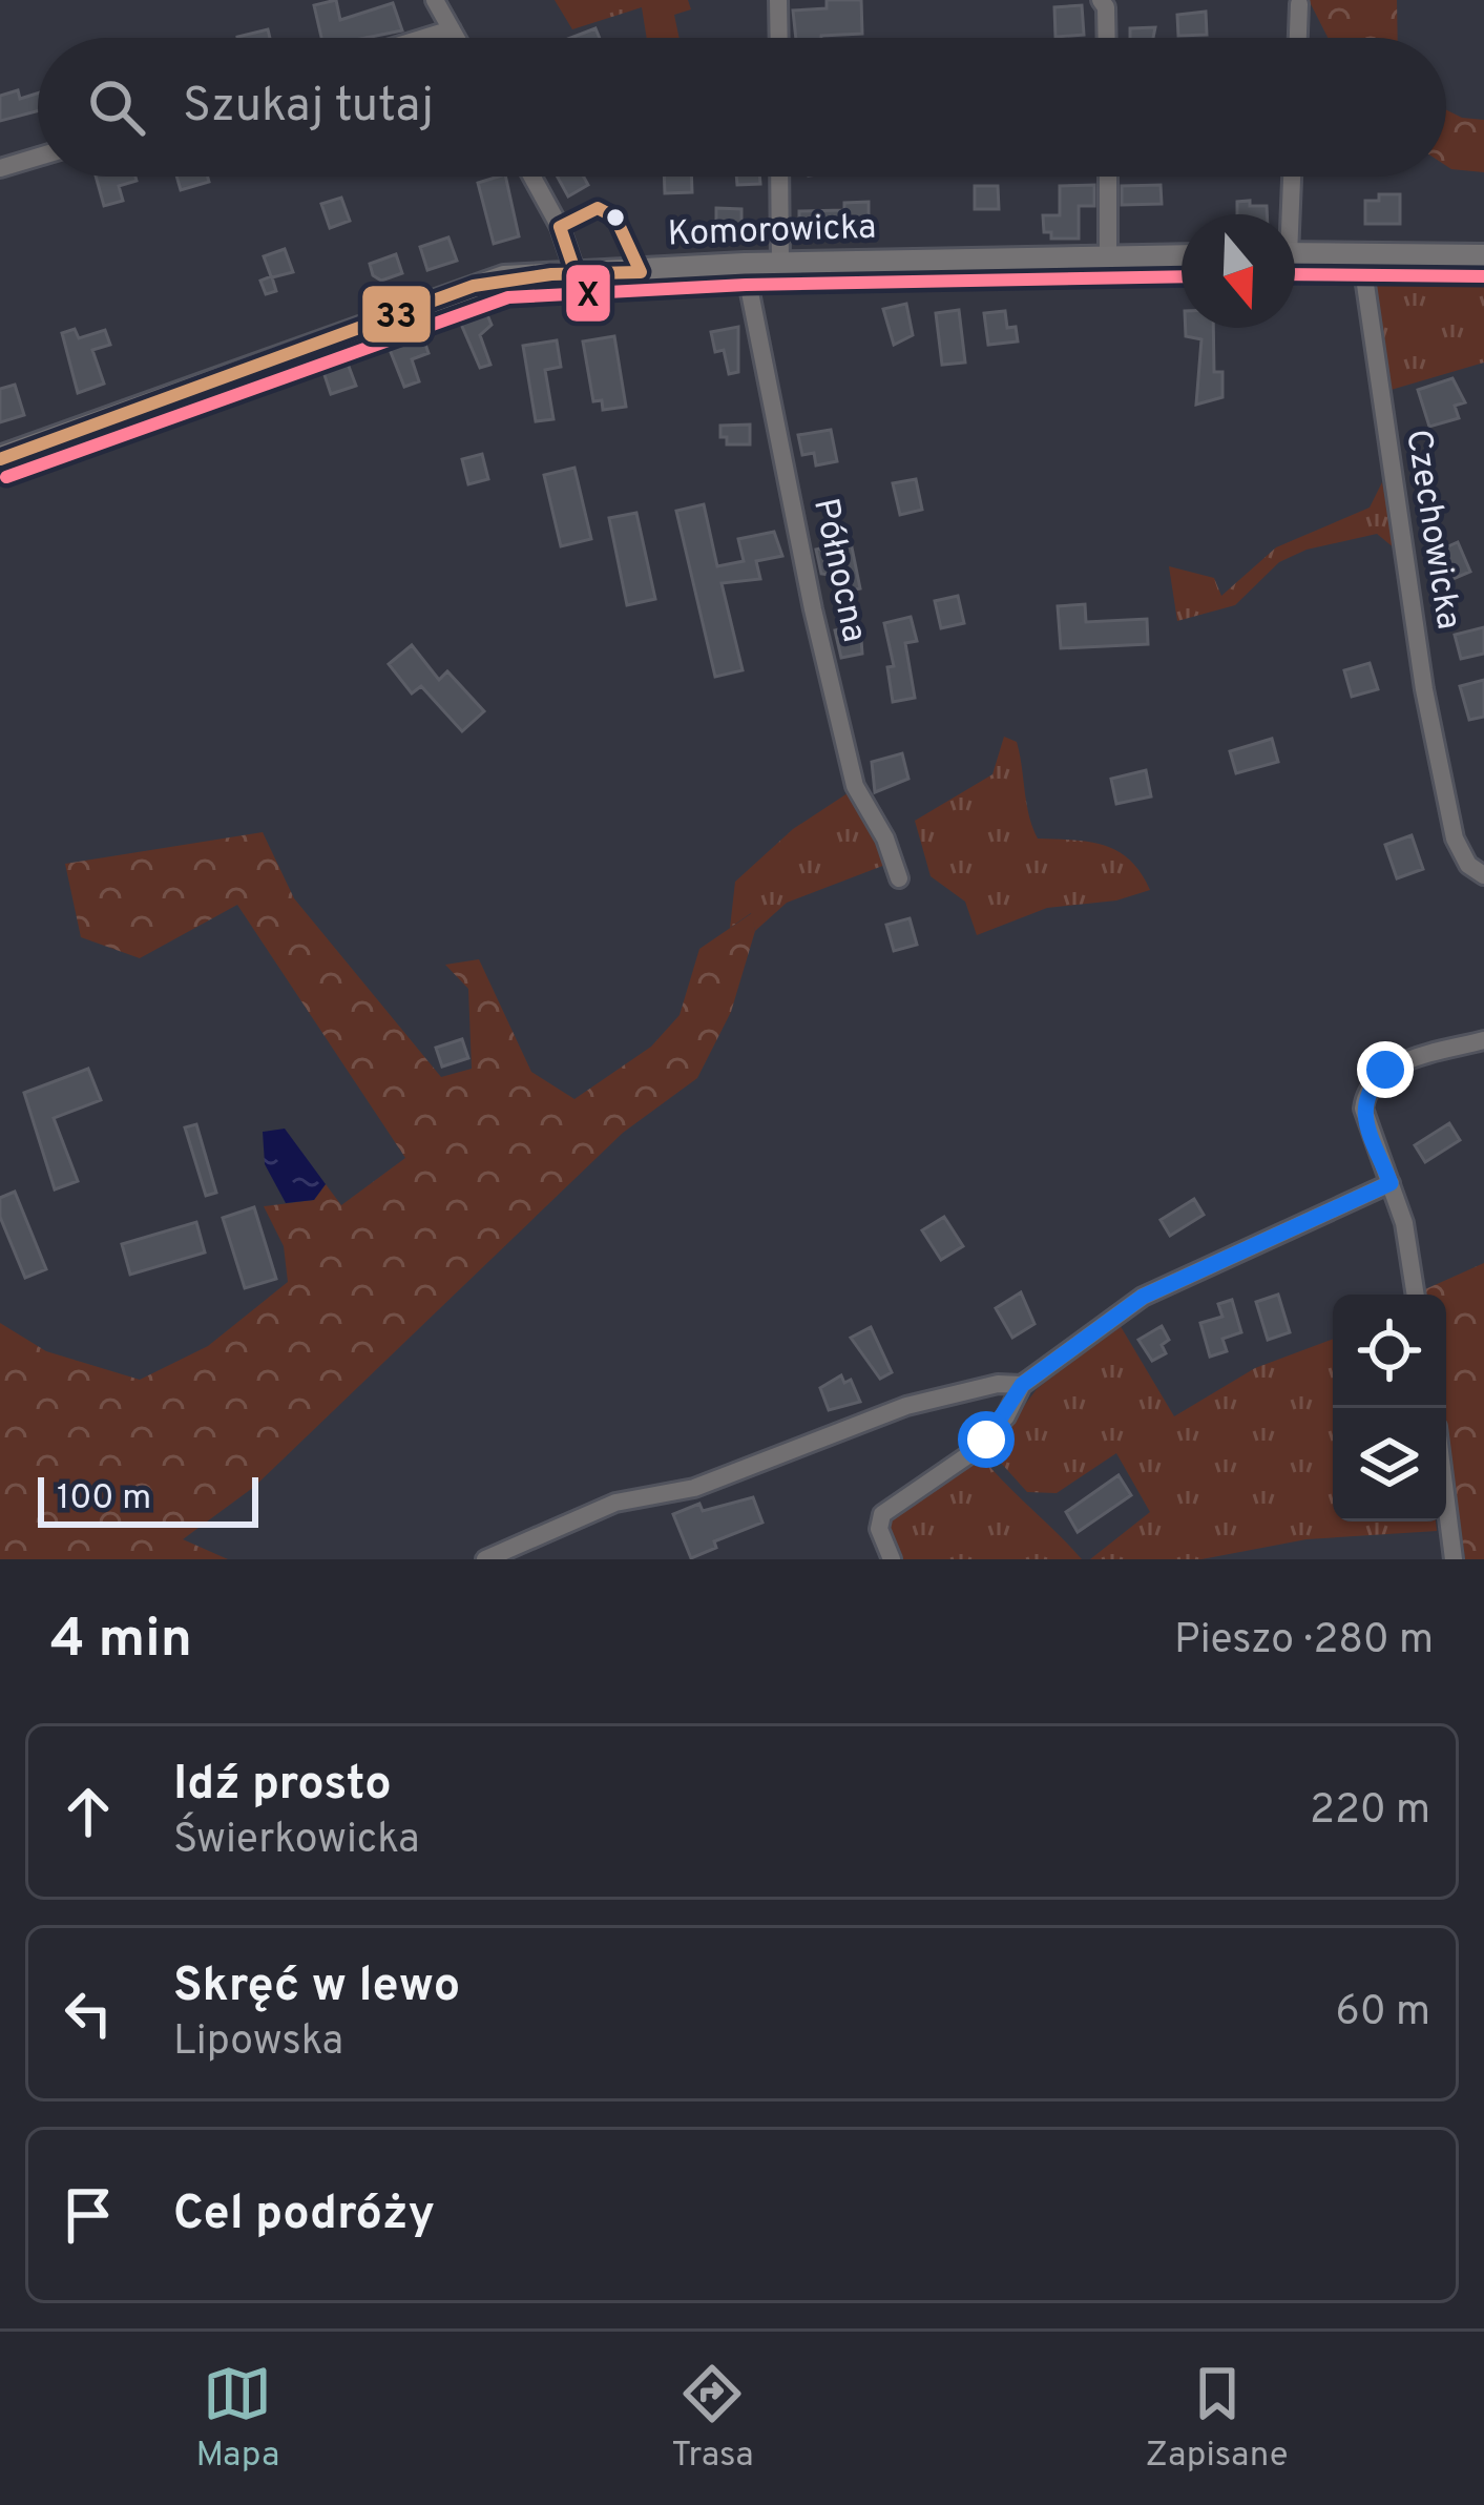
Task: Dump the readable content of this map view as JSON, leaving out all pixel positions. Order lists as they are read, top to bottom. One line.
{"streets":{"street":["Komorowicka","Czechowicka","Północna"]},"crossings":[["Komorowicka","Północna"]],"lines":["transit line 33","transit line X"],"scale_bar":"100 m","north":"bottom","page":{"search":"Szukaj tutaj","scale":"100 m","heading":["4 min","Pieszo · 280 m"],"list":[["Idź prosto","Świerkowicka","220 m"],["Skręć w lewo","Lipowska","60 m"],"Cel podróży"],"nav":["Mapa","Trasa","Zapisane"]}}
